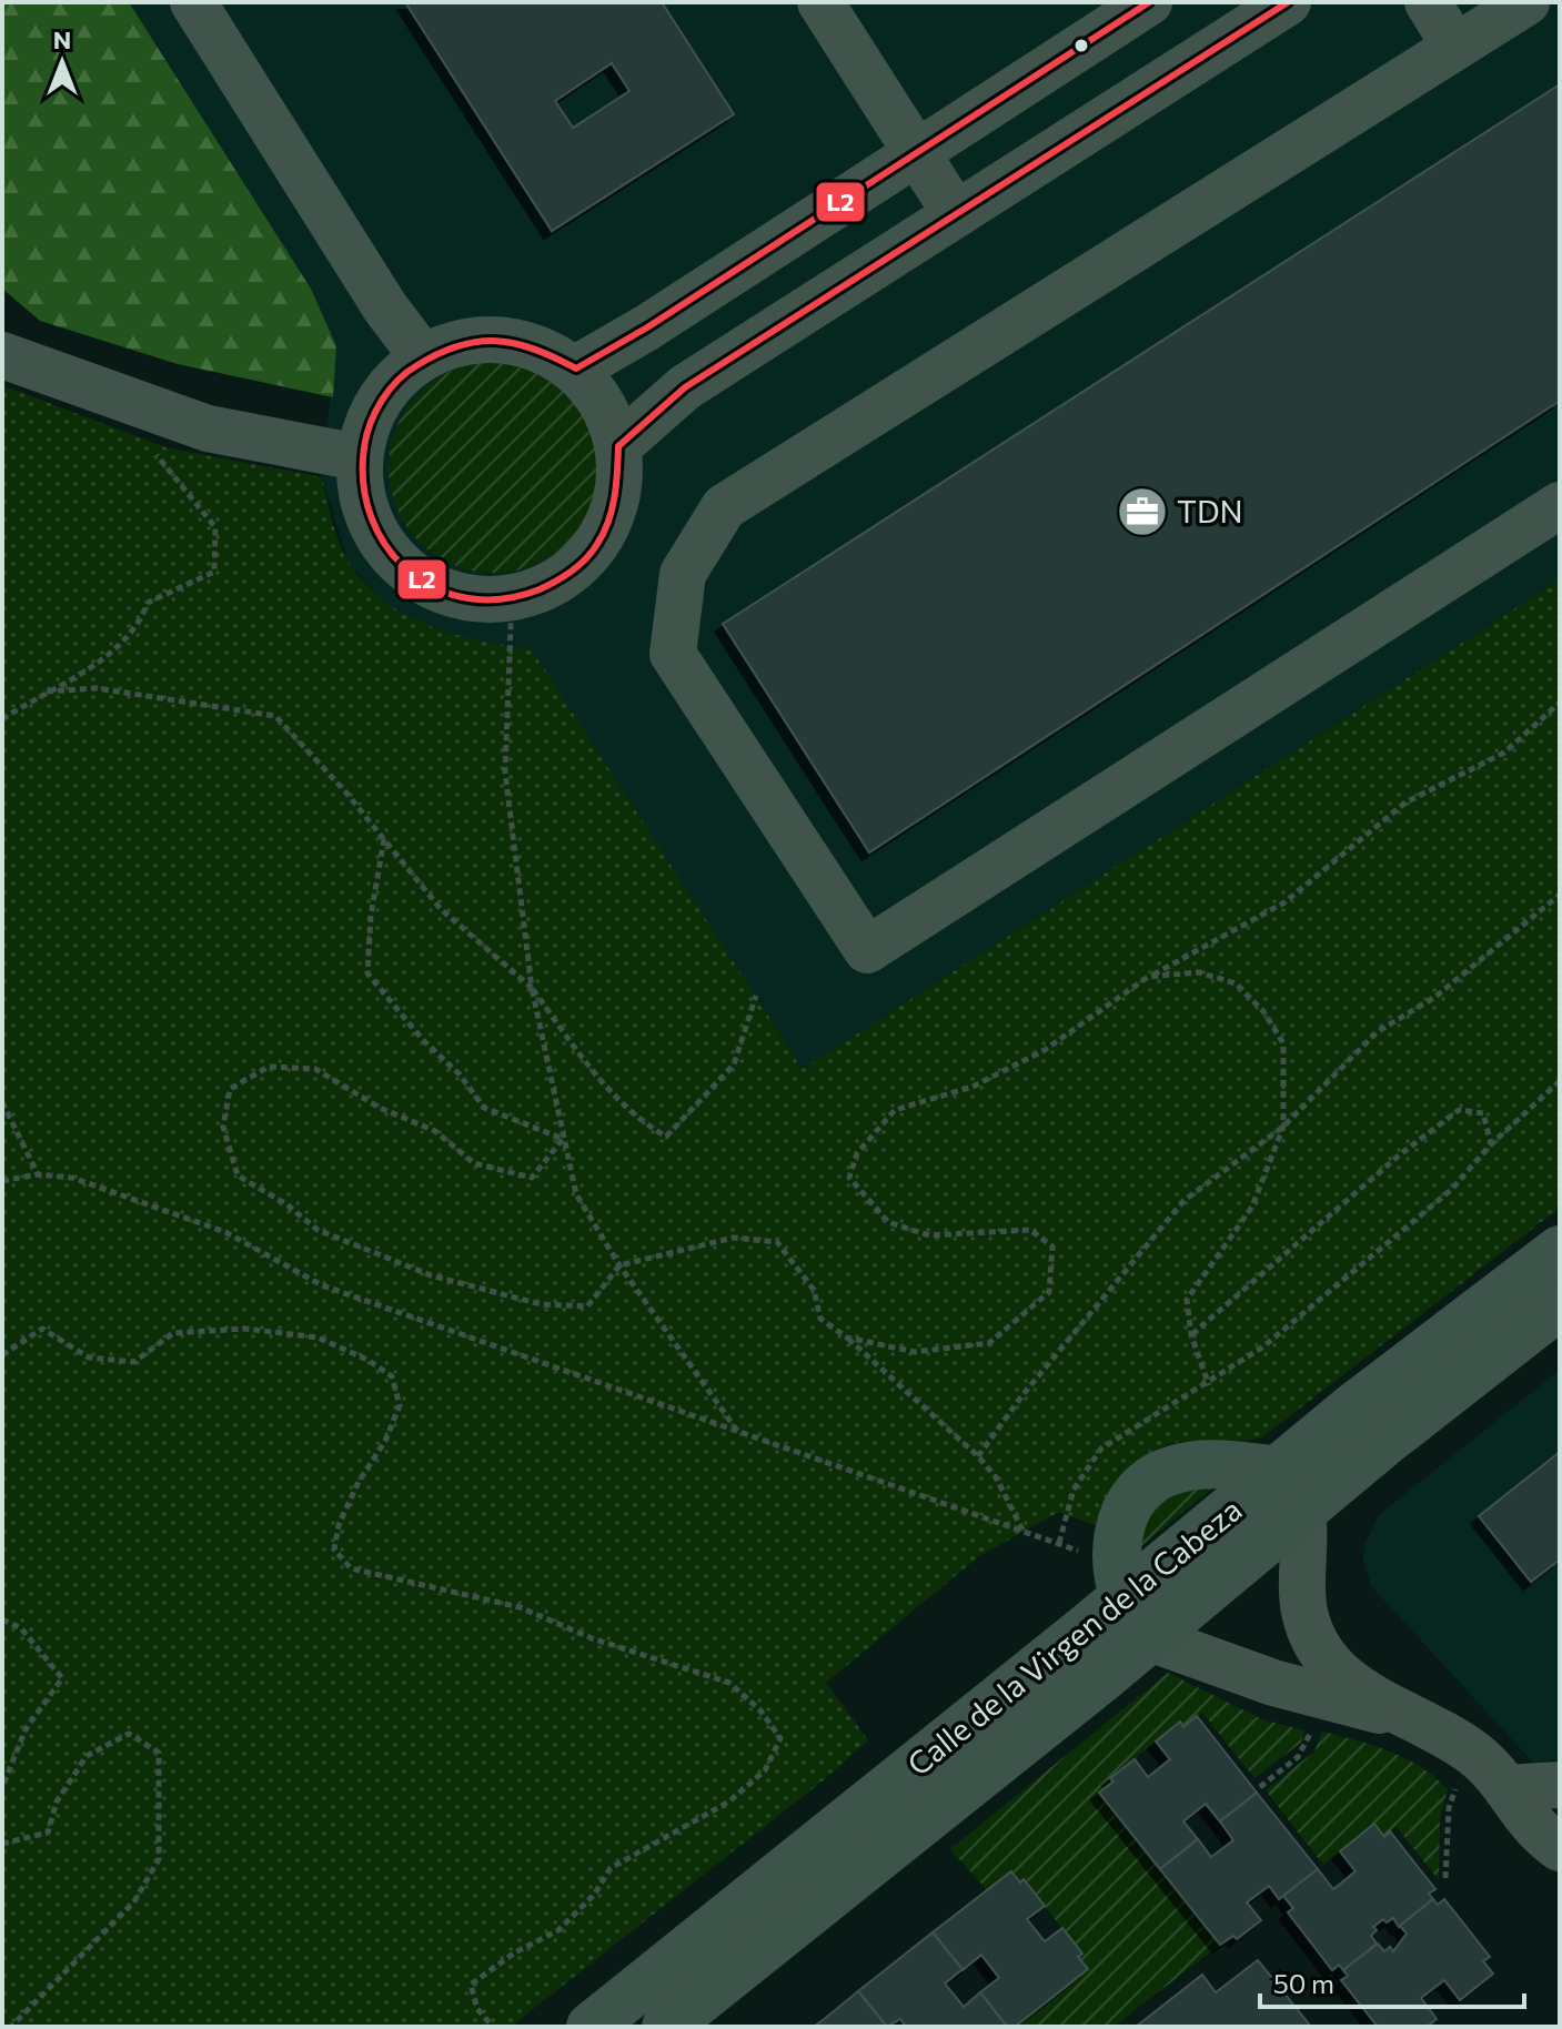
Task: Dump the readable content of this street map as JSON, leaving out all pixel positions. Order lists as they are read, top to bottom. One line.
{"streets":{"main road":["Calle de la Virgen de la Cabeza"]},"places":{"office":["TDN"]},"lines":["transit line L2"],"scale_bar":"50 m","north":"top"}
